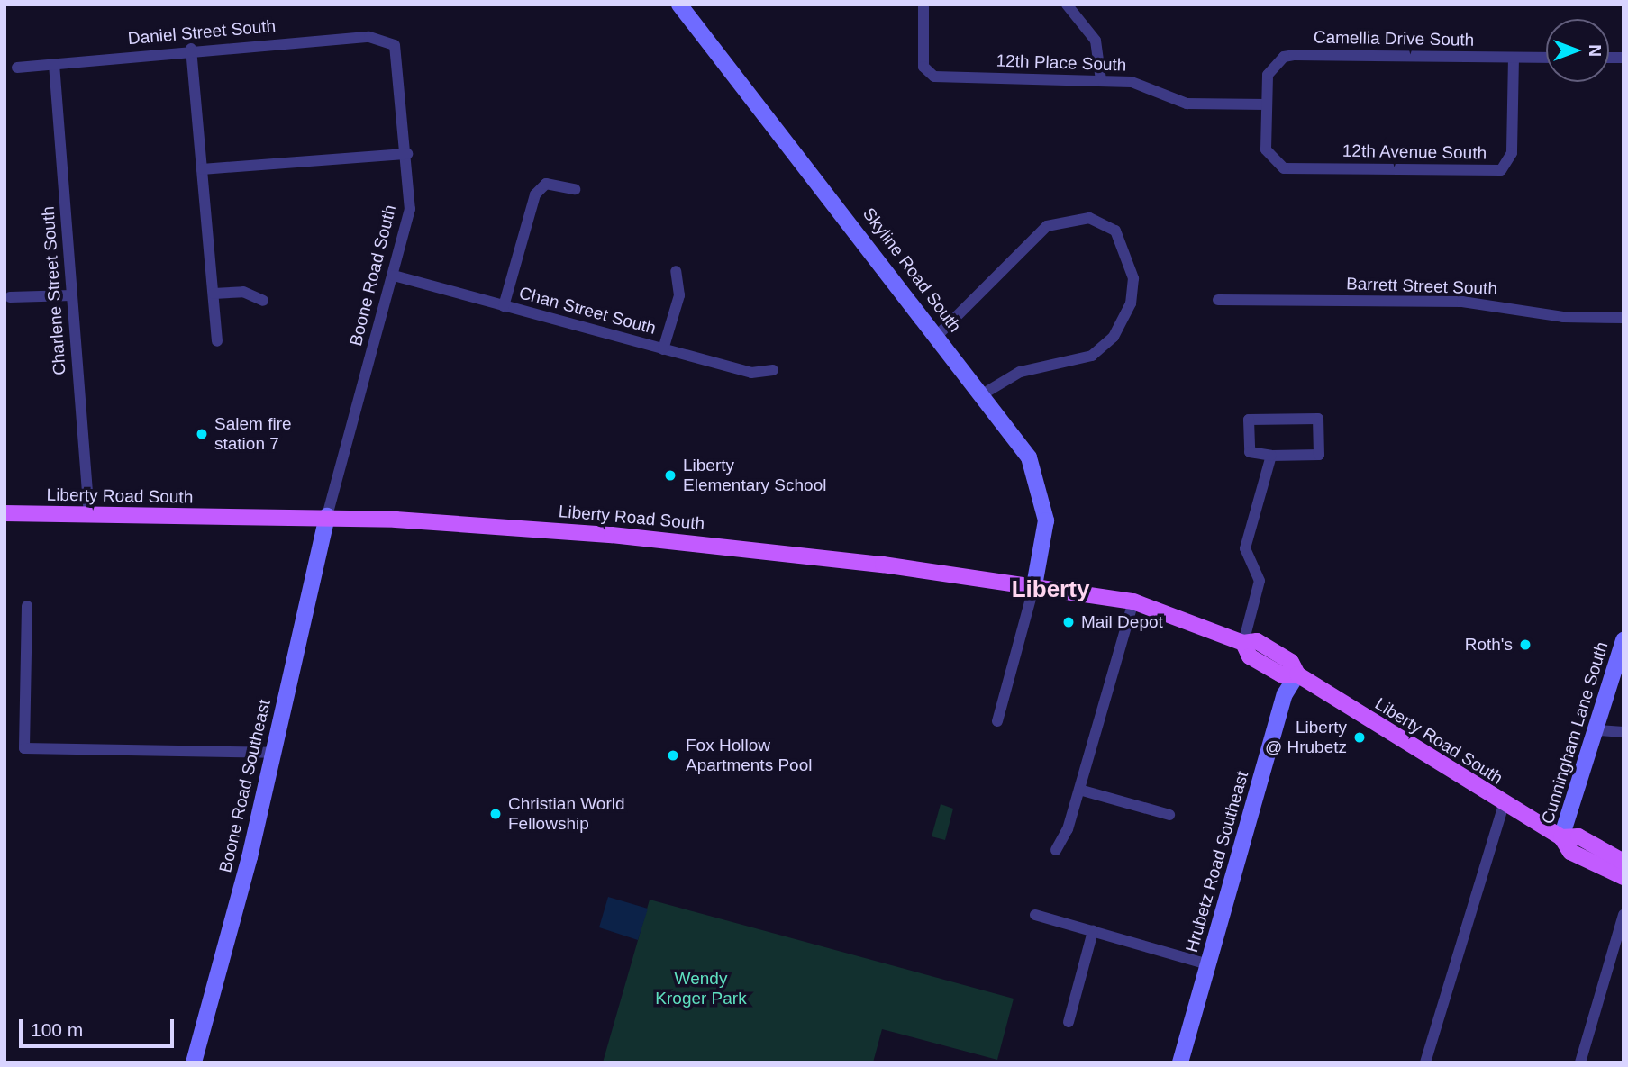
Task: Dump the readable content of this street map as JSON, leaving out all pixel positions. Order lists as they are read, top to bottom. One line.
{"streets":{"main road":["Liberty Road South"],"street":["Daniel Street South","Camellia Drive South","12th Place South","12th Avenue South","Skyline Road South","Boone Road South","Barrett Street South","Charlene Street South","Chan Street South","Cunningham Lane South","Boone Road Southeast","Hrubetz Road Southeast"]},"crossings":[["Daniel Street South","Boone Road South"],["Daniel Street South","Charlene Street South"],["Camellia Drive South","12th Place South"],["Camellia Drive South","12th Avenue South"],["12th Place South","12th Avenue South"],["Skyline Road South","Liberty Road South"],["Boone Road South","Chan Street South"],["Boone Road South","Liberty Road South"],["Boone Road South","Boone Road Southeast"],["Charlene Street South","Liberty Road South"],["Liberty Road South","Cunningham Lane South"],["Liberty Road South","Boone Road Southeast"],["Liberty Road South","Hrubetz Road Southeast"]],"districts":["Liberty"],"parks":["Wendy Kroger Park"],"places":["Salem fire station 7","Liberty Elementary School","Mail Depot","Roth's","Liberty @ Hrubetz","Fox Hollow Apartments Pool","Christian World Fellowship"],"scale_bar":"100 m","north":"right"}
